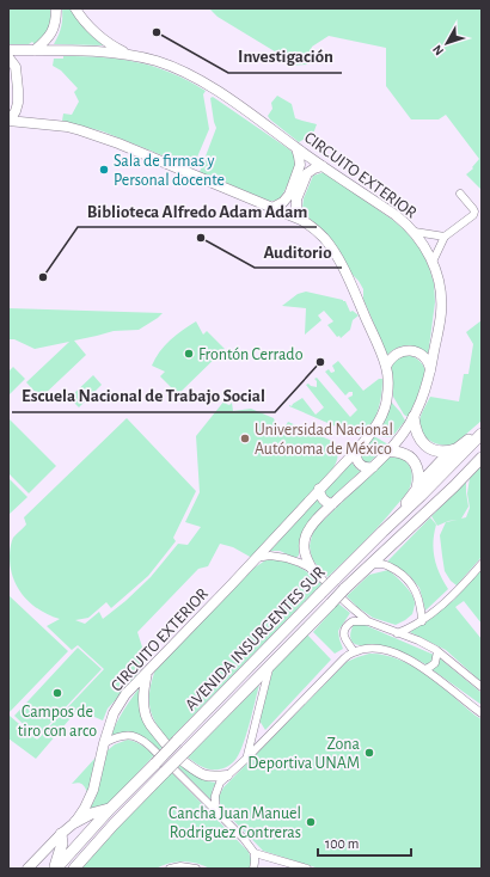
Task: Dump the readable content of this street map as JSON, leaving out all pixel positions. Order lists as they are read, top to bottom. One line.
{"streets":{"main road":["AVENIDA INSURGENTES SUR"],"street":["CIRCUITO EXTERIOR"]},"places":["Investigación","Sala de firmas y Personal docente","Auditorio","Biblioteca Alfredo Adam Adam","Frontón Cerrado","Escuela Nacional de Trabajo Social","Universidad Nacional Autónoma de México","Campos de tiro con arco","Zona Deportiva UNAM","Cancha Juan Manuel Rodriguez Contreras"],"scale_bar":"100 m","north":"bottom left"}
